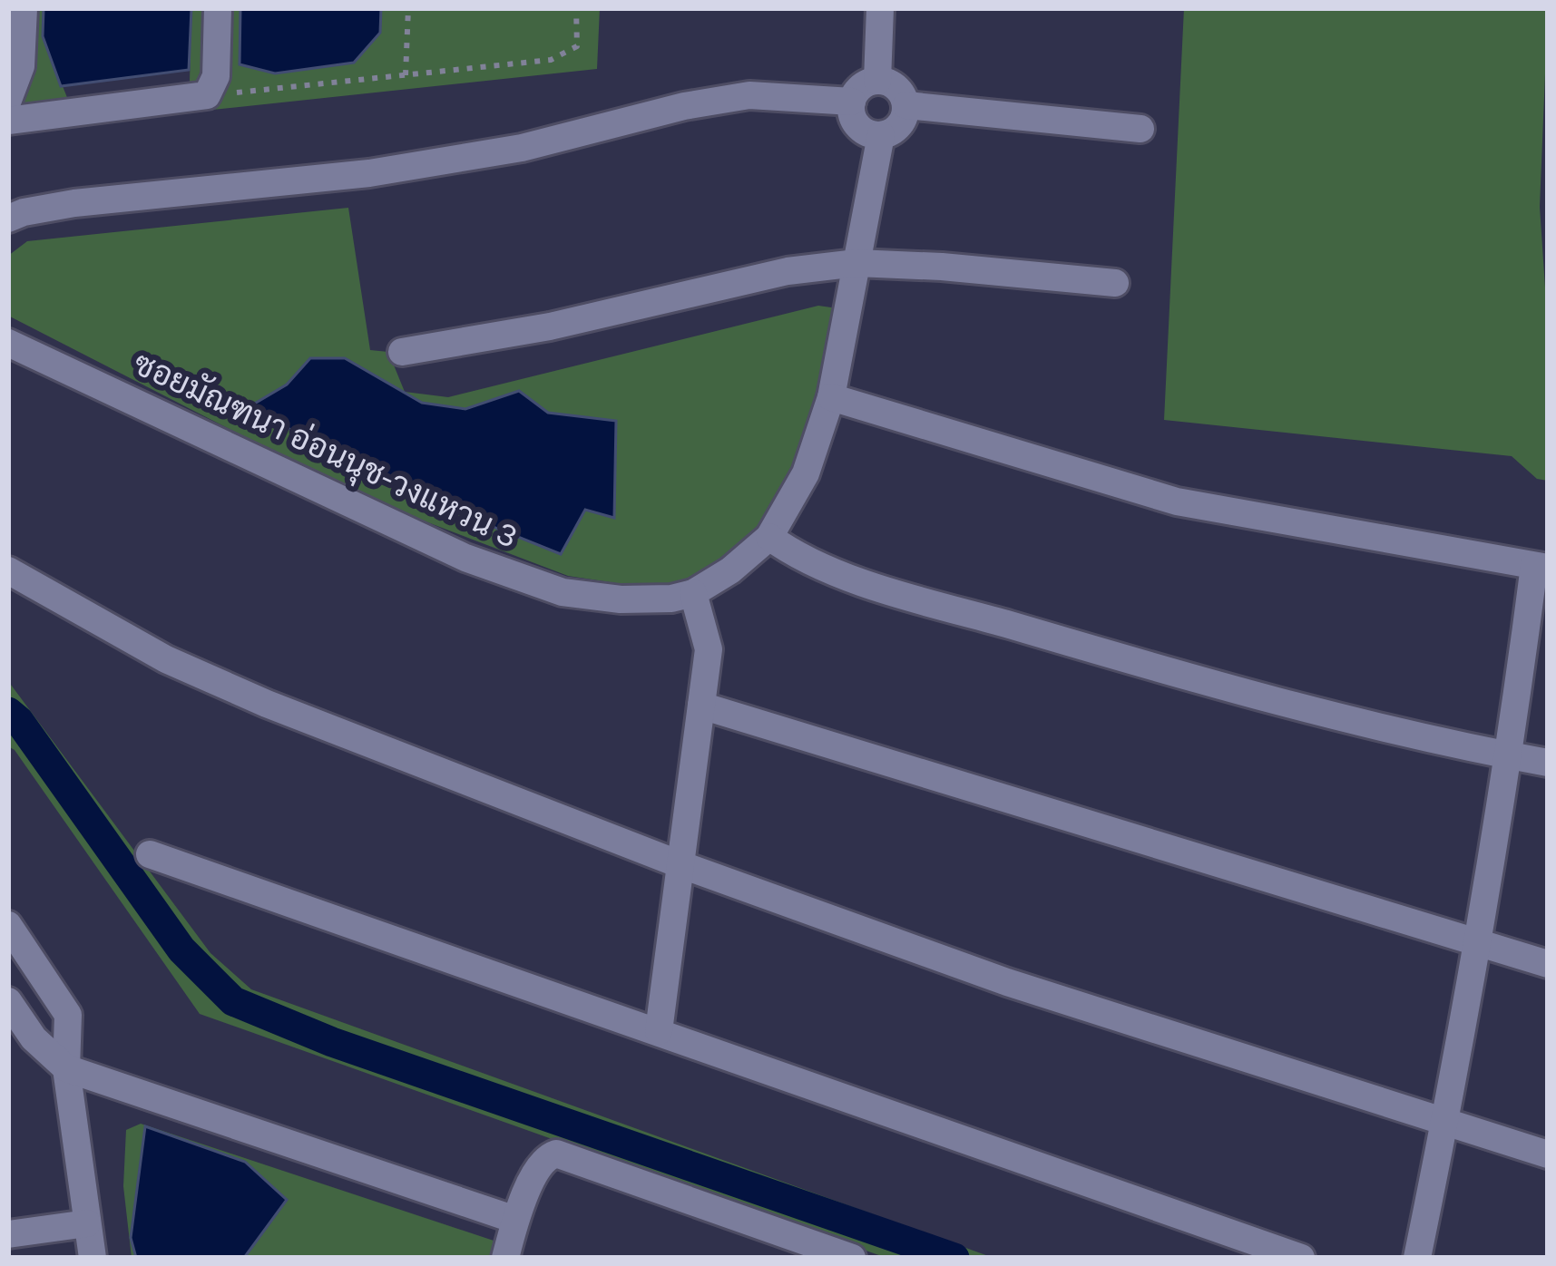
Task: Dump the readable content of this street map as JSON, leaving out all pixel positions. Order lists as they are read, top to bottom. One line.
{"streets":{"street":["ซอยมัณฑนา อ่อนนุช-วงแหวน 3"]}}
